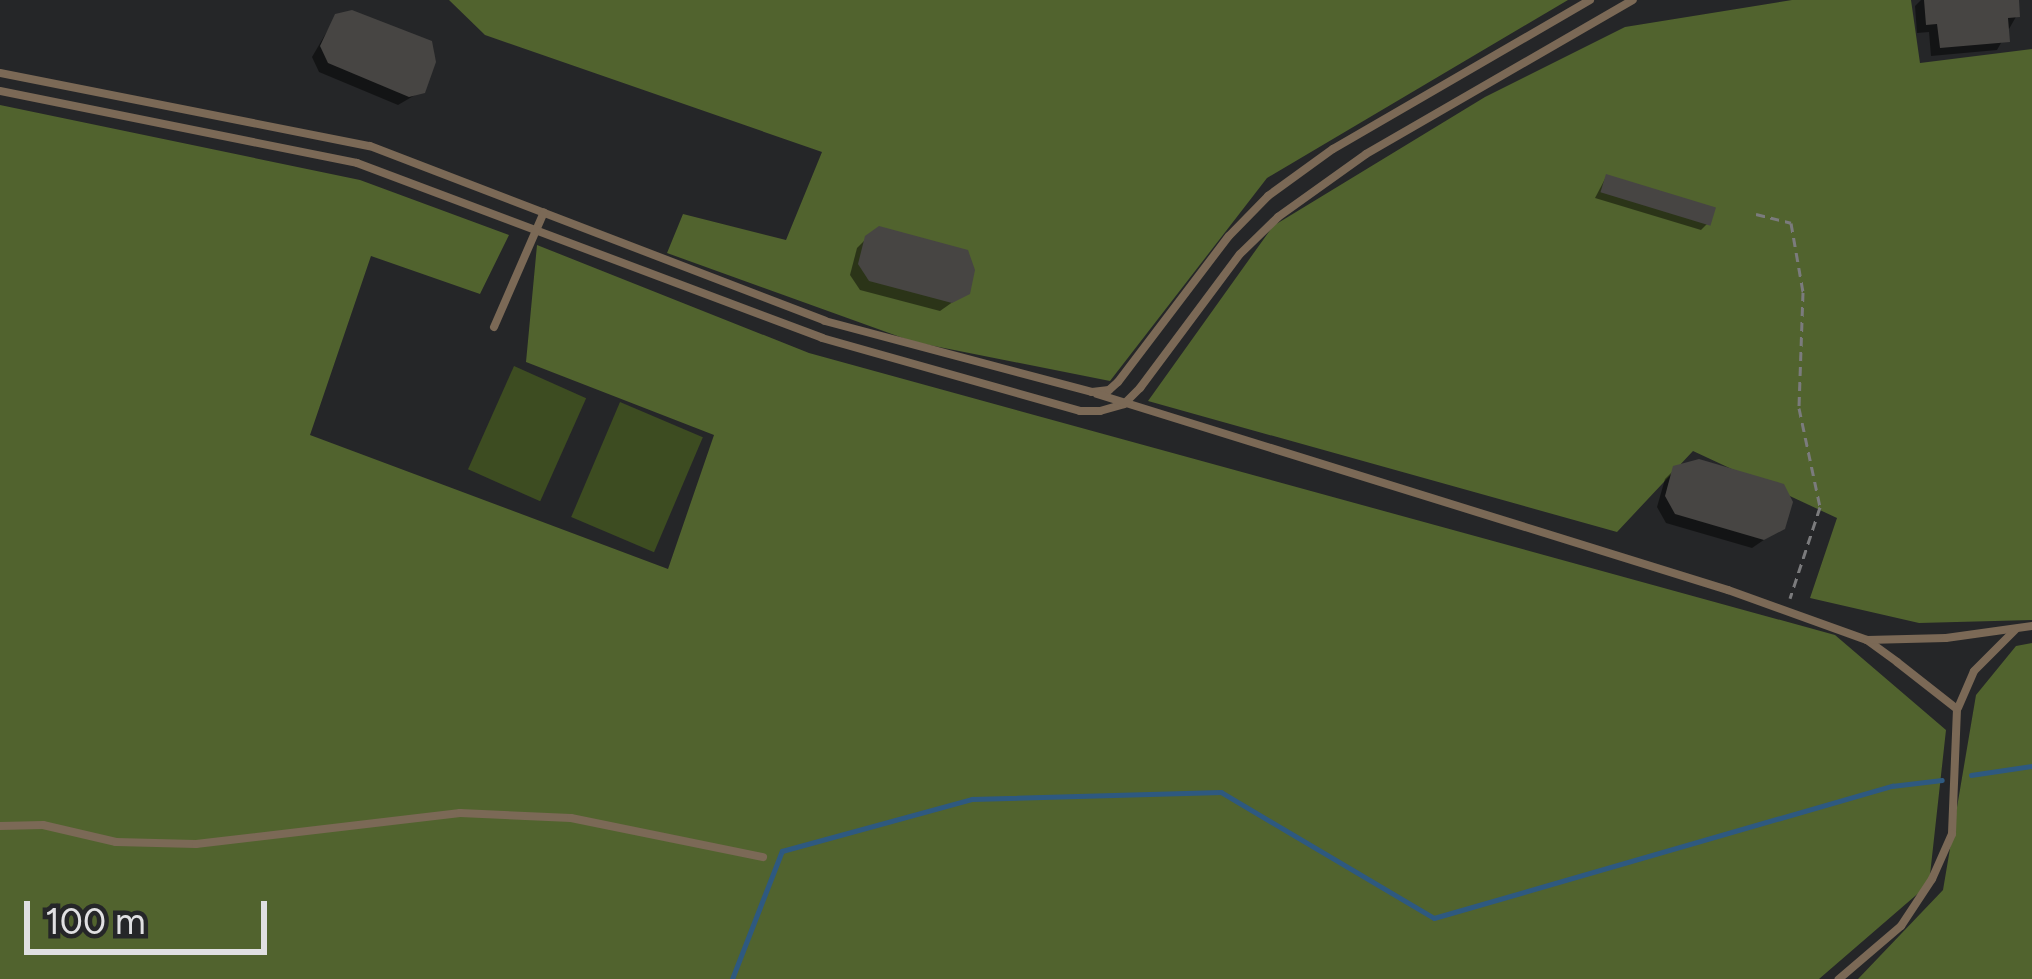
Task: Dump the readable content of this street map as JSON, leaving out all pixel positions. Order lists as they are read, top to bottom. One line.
{"scale_bar":"100 m"}
